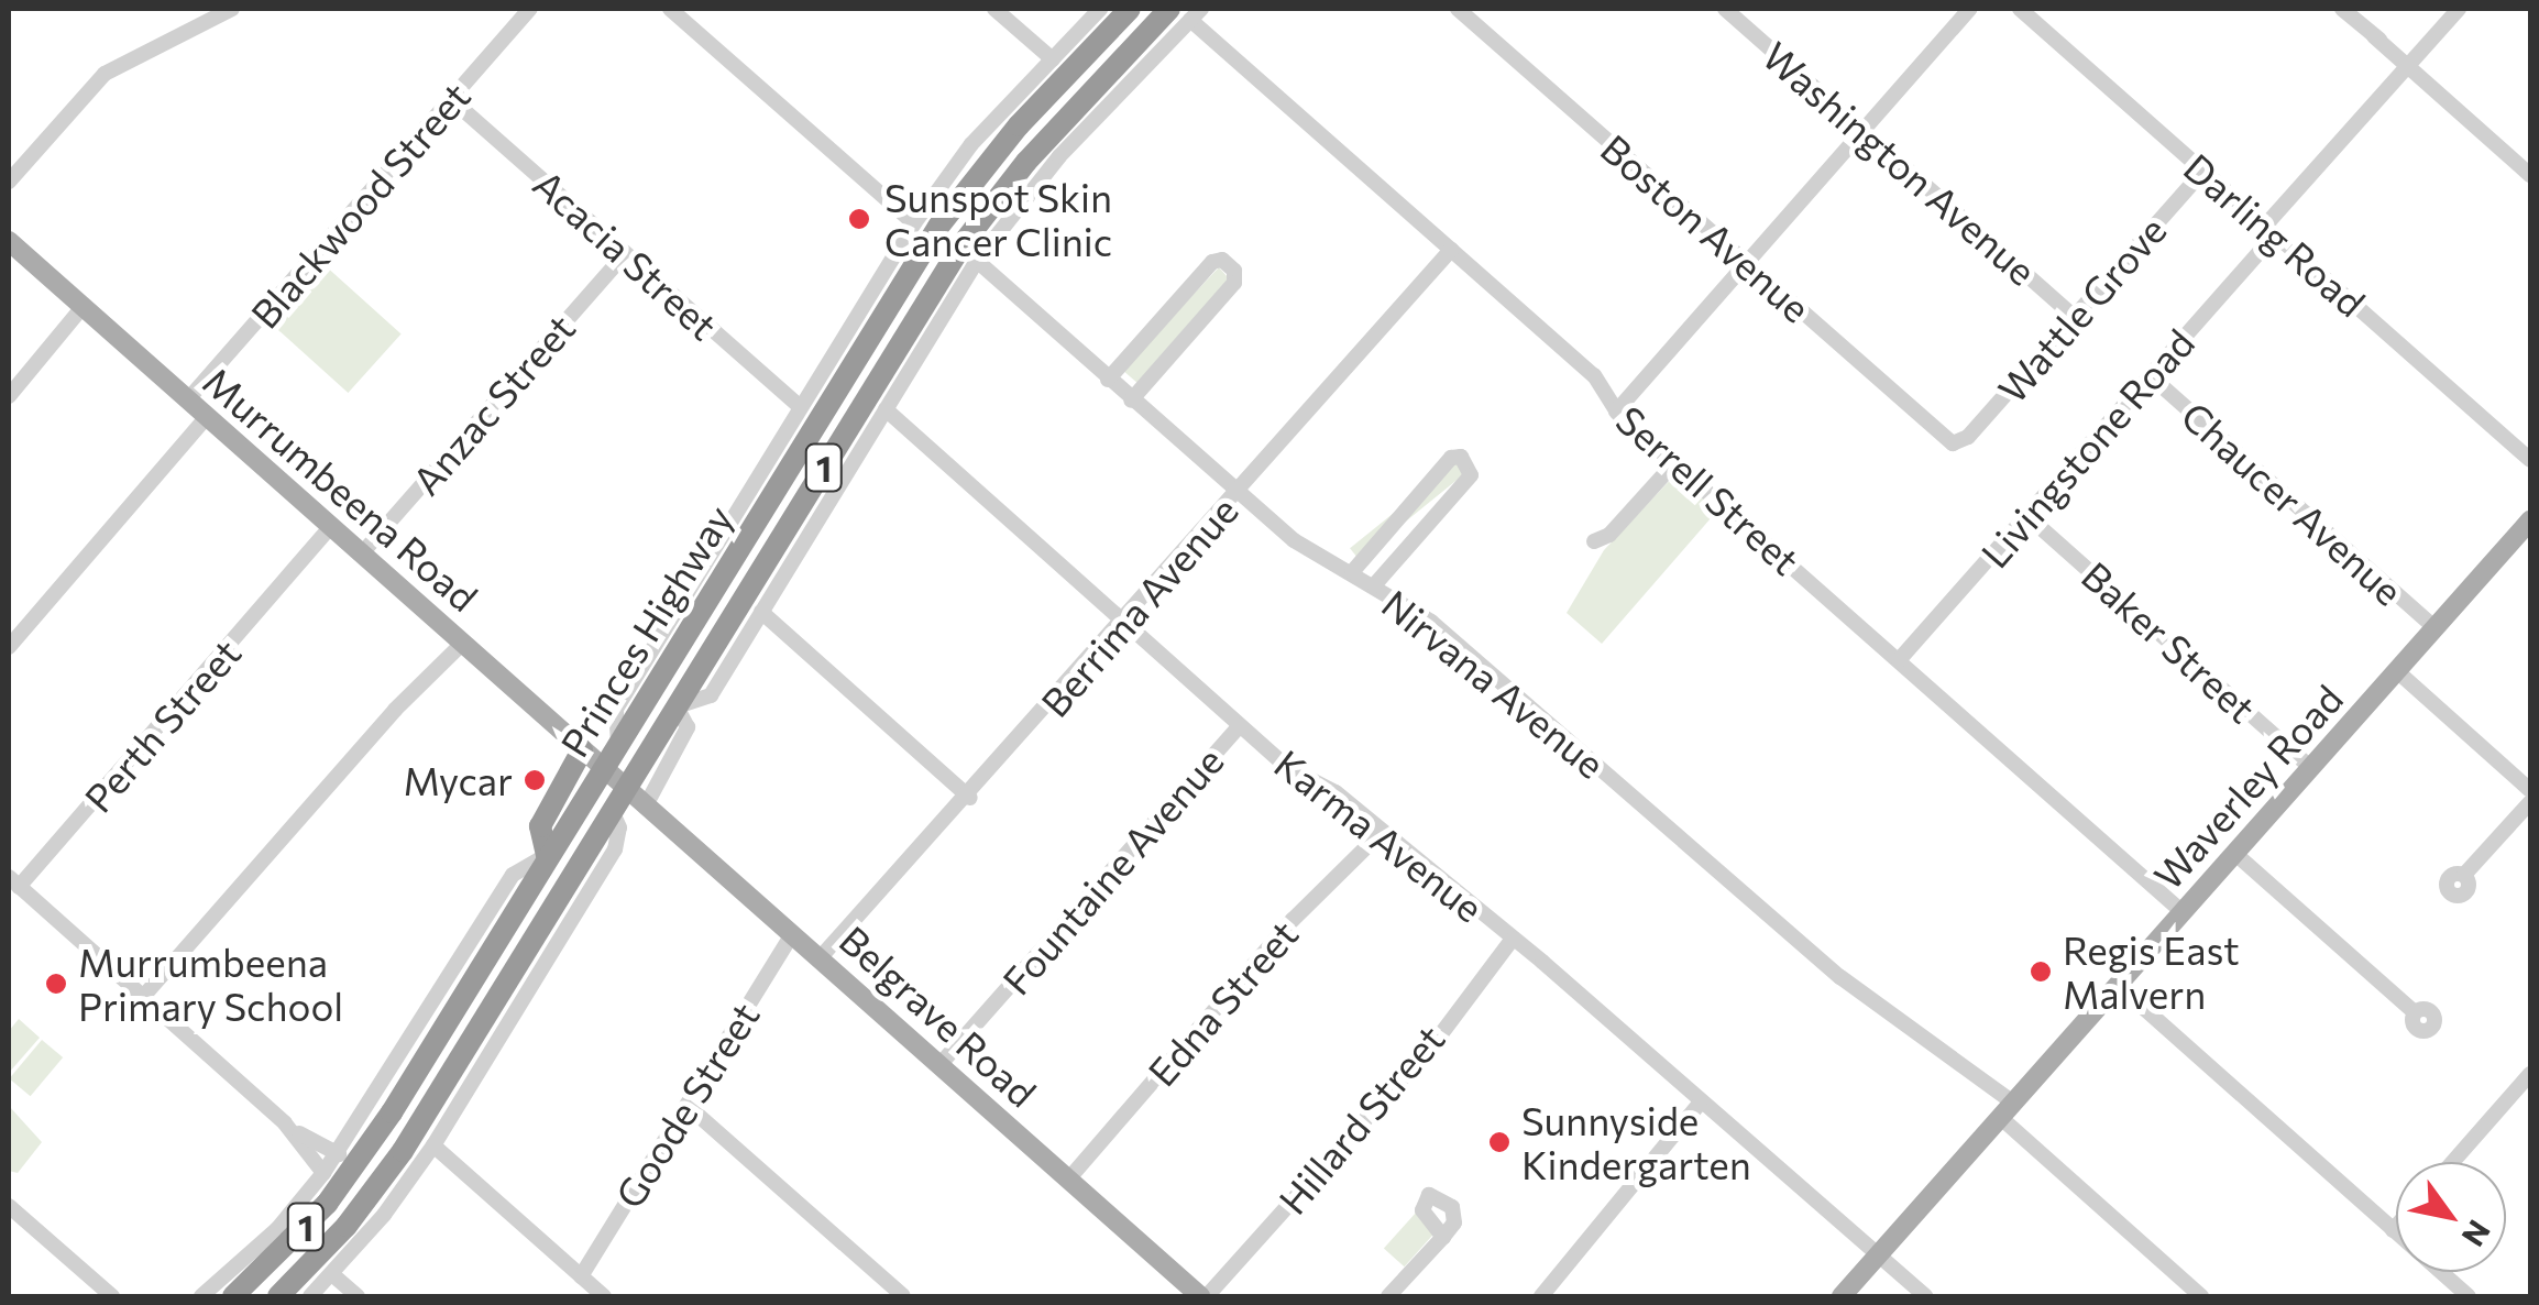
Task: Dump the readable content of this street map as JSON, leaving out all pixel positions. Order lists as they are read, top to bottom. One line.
{"streets":{"highway":["1","Princes Highway"],"main road":["Murrumbeena Road","Waverley Road","Belgrave Road"],"street":["Washington Avenue","Blackwood Street","Boston Avenue","Darling Road","Acacia Street","Wattle Grove","Anzac Street","Livingstone Road","Serrell Street","Chaucer Avenue","Berrima Avenue","Baker Street","Nirvana Avenue","Perth Street","Karma Avenue","Fountaine Avenue","Edna Street","Goode Street","Hillard Street"]},"crossings":[["Washington Avenue","Wattle Grove"],["Blackwood Street","Acacia Street"],["Blackwood Street","Murrumbeena Road"],["Boston Avenue","Wattle Grove"],["Darling Road","Wattle Grove"],["Darling Road","Livingstone Road"],["Acacia Street","Anzac Street"],["Anzac Street","Murrumbeena Road"],["Livingstone Road","Serrell Street"],["Livingstone Road","Chaucer Avenue"],["Livingstone Road","Baker Street"],["Murrumbeena Road","Princes Highway"],["Murrumbeena Road","Perth Street"],["Murrumbeena Road","Belgrave Road"],["Serrell Street","Berrima Avenue"],["Serrell Street","Princes Highway"],["Serrell Street","Waverley Road"],["Chaucer Avenue","Waverley Road"],["Berrima Avenue","Nirvana Avenue"],["Berrima Avenue","Karma Avenue"],["Berrima Avenue","Belgrave Road"],["Princes Highway","Belgrave Road"],["Baker Street","Waverley Road"],["Nirvana Avenue","Waverley Road"],["Waverley Road","Karma Avenue"],["Karma Avenue","Fountaine Avenue"],["Karma Avenue","Edna Street"],["Karma Avenue","Hillard Street"],["Fountaine Avenue","Belgrave Road"],["Edna Street","Belgrave Road"],["Belgrave Road","Goode Street"],["Belgrave Road","Hillard Street"]],"places":["Sunspot Skin Cancer Clinic","Mycar","Regis East Malvern","Murrumbeena Primary School","Sunnyside Kindergarten"],"north":"bottom right"}
